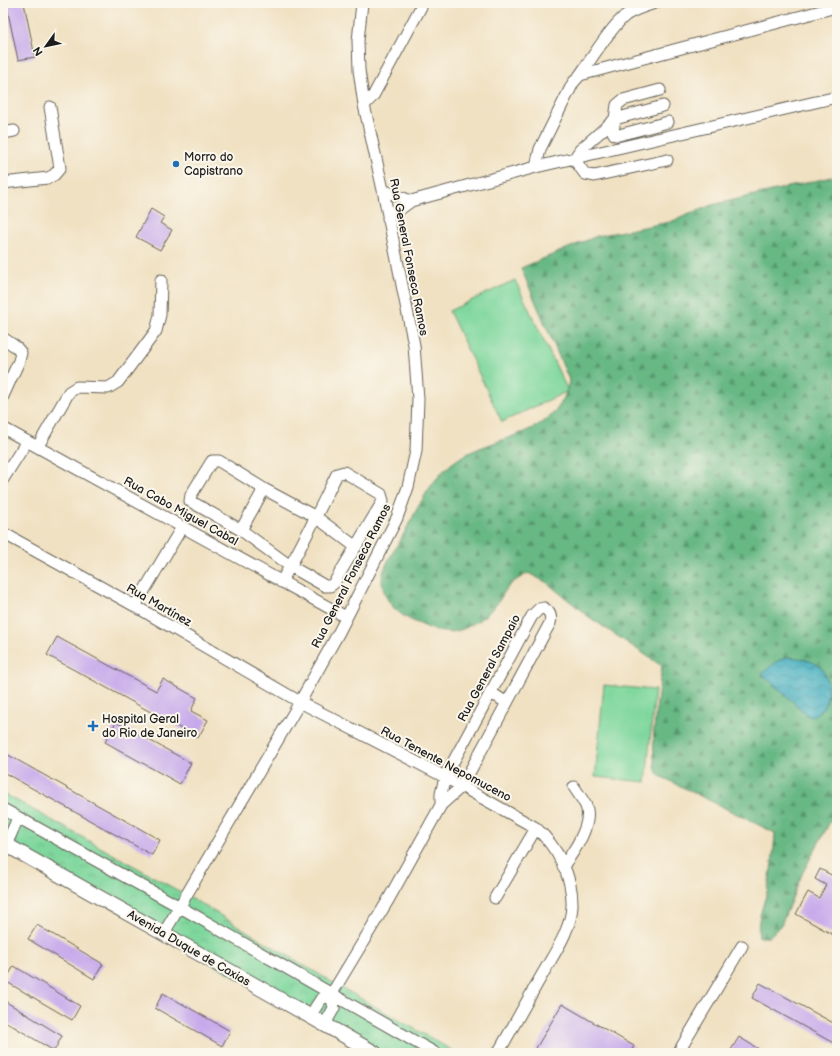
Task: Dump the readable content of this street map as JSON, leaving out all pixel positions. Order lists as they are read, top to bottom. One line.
{"streets":{"main road":["Avenida Duque de Caxias"],"street":["Rua General Fonseca Ramos","Rua Cabo Miguel Cabal","Rua Martínez","Rua General Sampaio","Rua Tenente Nepomuceno"]},"crossings":[["Rua General Fonseca Ramos","Rua Cabo Miguel Cabal"],["Rua General Fonseca Ramos","Rua Martínez"],["Rua General Fonseca Ramos","Rua Tenente Nepomuceno"],["Rua General Fonseca Ramos","Avenida Duque de Caxias"],["Rua Martínez","Rua Tenente Nepomuceno"],["Rua General Sampaio","Rua Tenente Nepomuceno"],["Rua General Sampaio","Avenida Duque de Caxias"]],"places":{"other":["Morro do Capistrano"],"health":["Hospital Geral do Rio de Janeiro"]},"north":"bottom left"}
